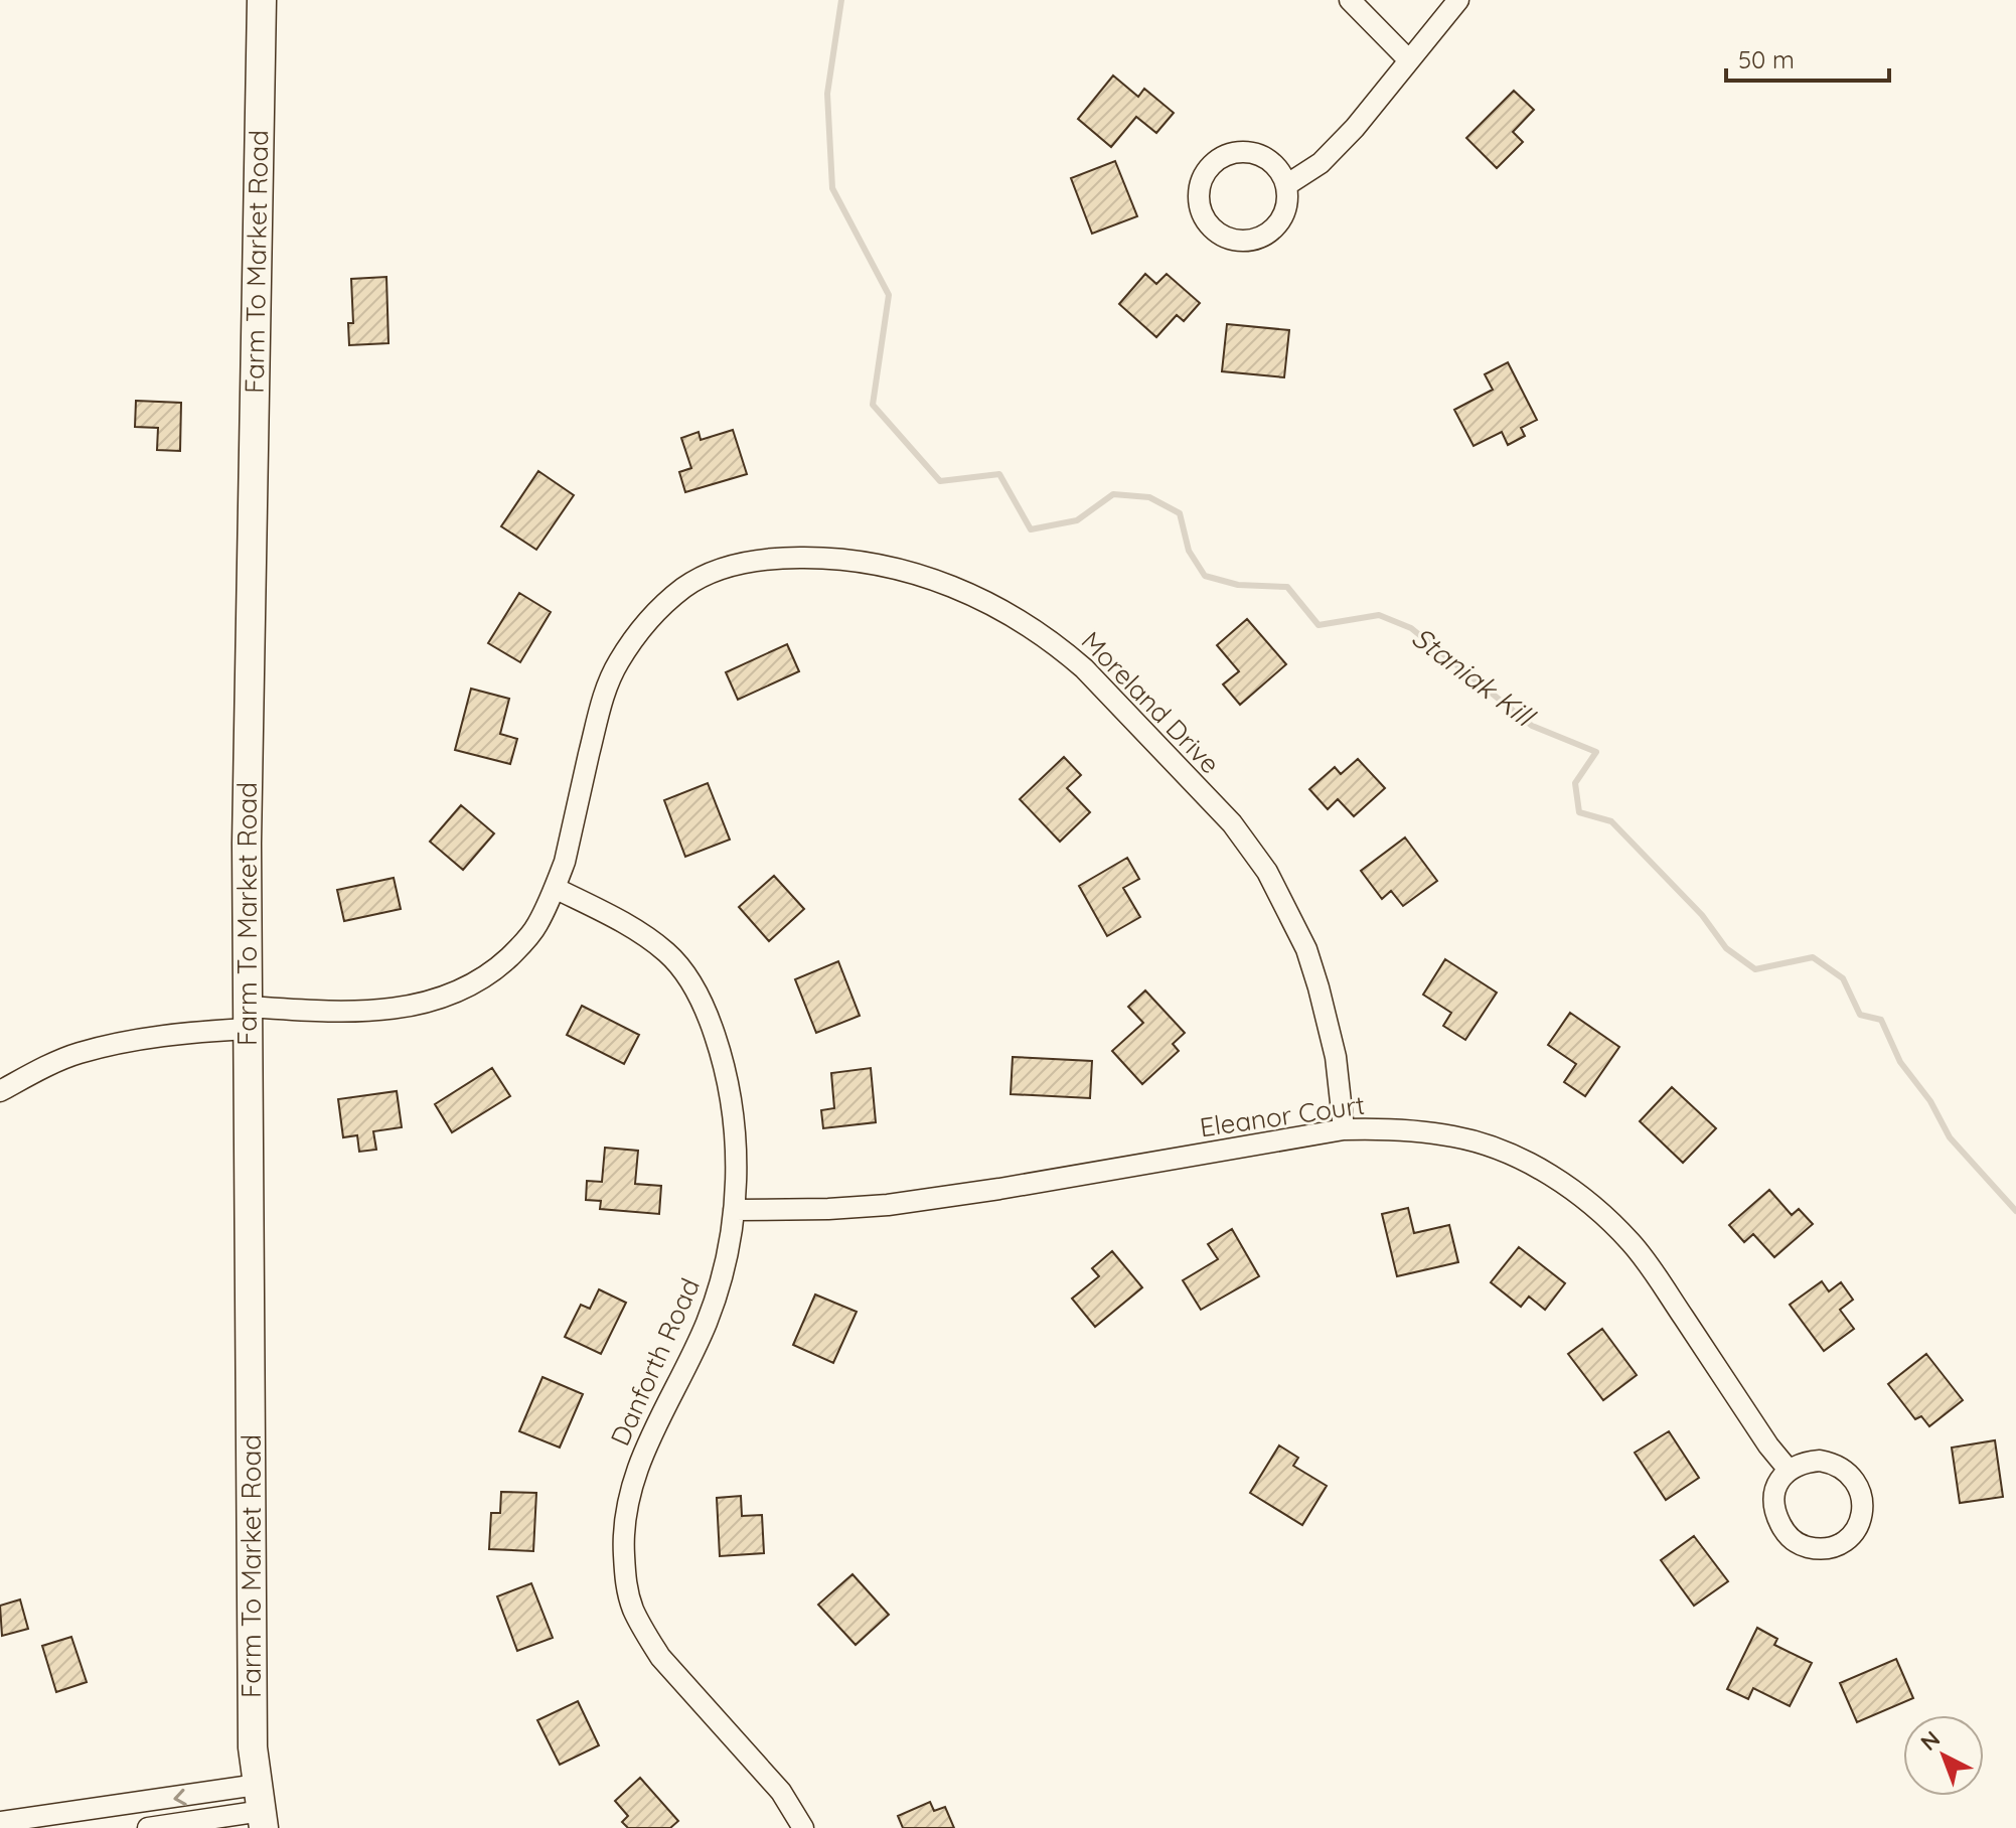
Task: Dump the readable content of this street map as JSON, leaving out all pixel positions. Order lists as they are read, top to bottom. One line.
{"streets":{"street":["Farm To Market Road","Moreland Drive","Eleanor Court","Danforth Road"]},"crossings":[["Farm To Market Road","Moreland Drive"],["Moreland Drive","Eleanor Court"],["Moreland Drive","Danforth Road"],["Eleanor Court","Danforth Road"]],"water":["Staniak Kill"],"scale_bar":"50 m","north":"top left"}
